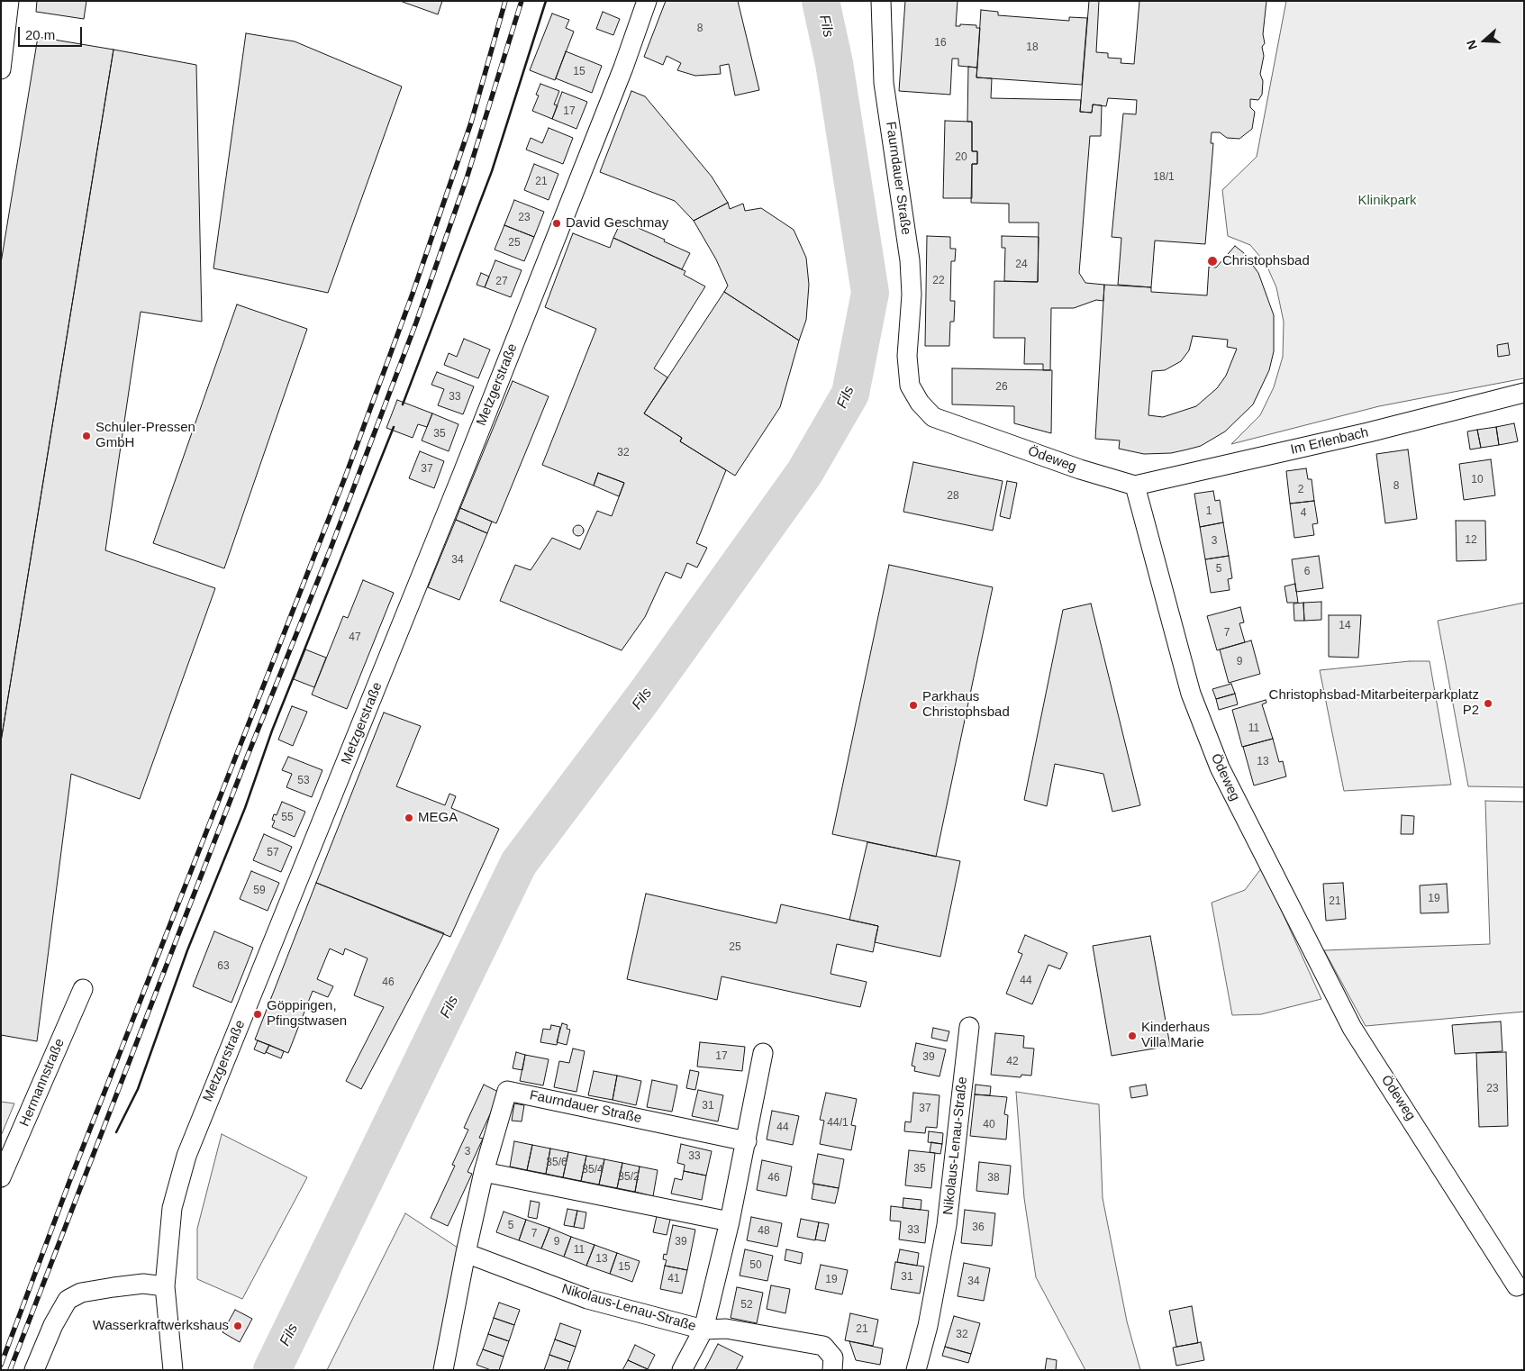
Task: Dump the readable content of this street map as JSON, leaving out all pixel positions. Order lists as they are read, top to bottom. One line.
{"streets":{"street":["Faurndauer Straße","Metzgerstraße","Im Erlenbach","Ödeweg","Hermannstraße","Nikolaus-Lenau-Straße"]},"crossings":[["Faurndauer Straße","Ödeweg"],["Faurndauer Straße","Nikolaus-Lenau-Straße"],["Im Erlenbach","Ödeweg"]],"water":["Fils"],"parks":["Klinikpark"],"places":["David Geschmay","Christophsbad","Schuler-Pressen GmbH","Christophsbad-Mitarbeiterparkplatz P2","Parkhaus Christophsbad","MEGA","Göppingen, Pfingstwasen","Kinderhaus Villa Marie","Wasserkraftwerkshaus"],"house_numbers":["8","16","18","15","17","20","18/1","21","23","25","24","22","27","26","33","35","32","37","10","8","2","28","1","4","12","3","34","5","6","14","7","47","9","11","13","53","55","57","59","19","21","25","63","44","46","17","39","42","23","31","37","44/1","40","44","3","33","35/6","35","35/4","35/2","46","38","5","36","33","48","7","9","39","11","13","50","15","31","41","19","34","52","21","32"],"scale_bar":"20 m","north":"left"}
